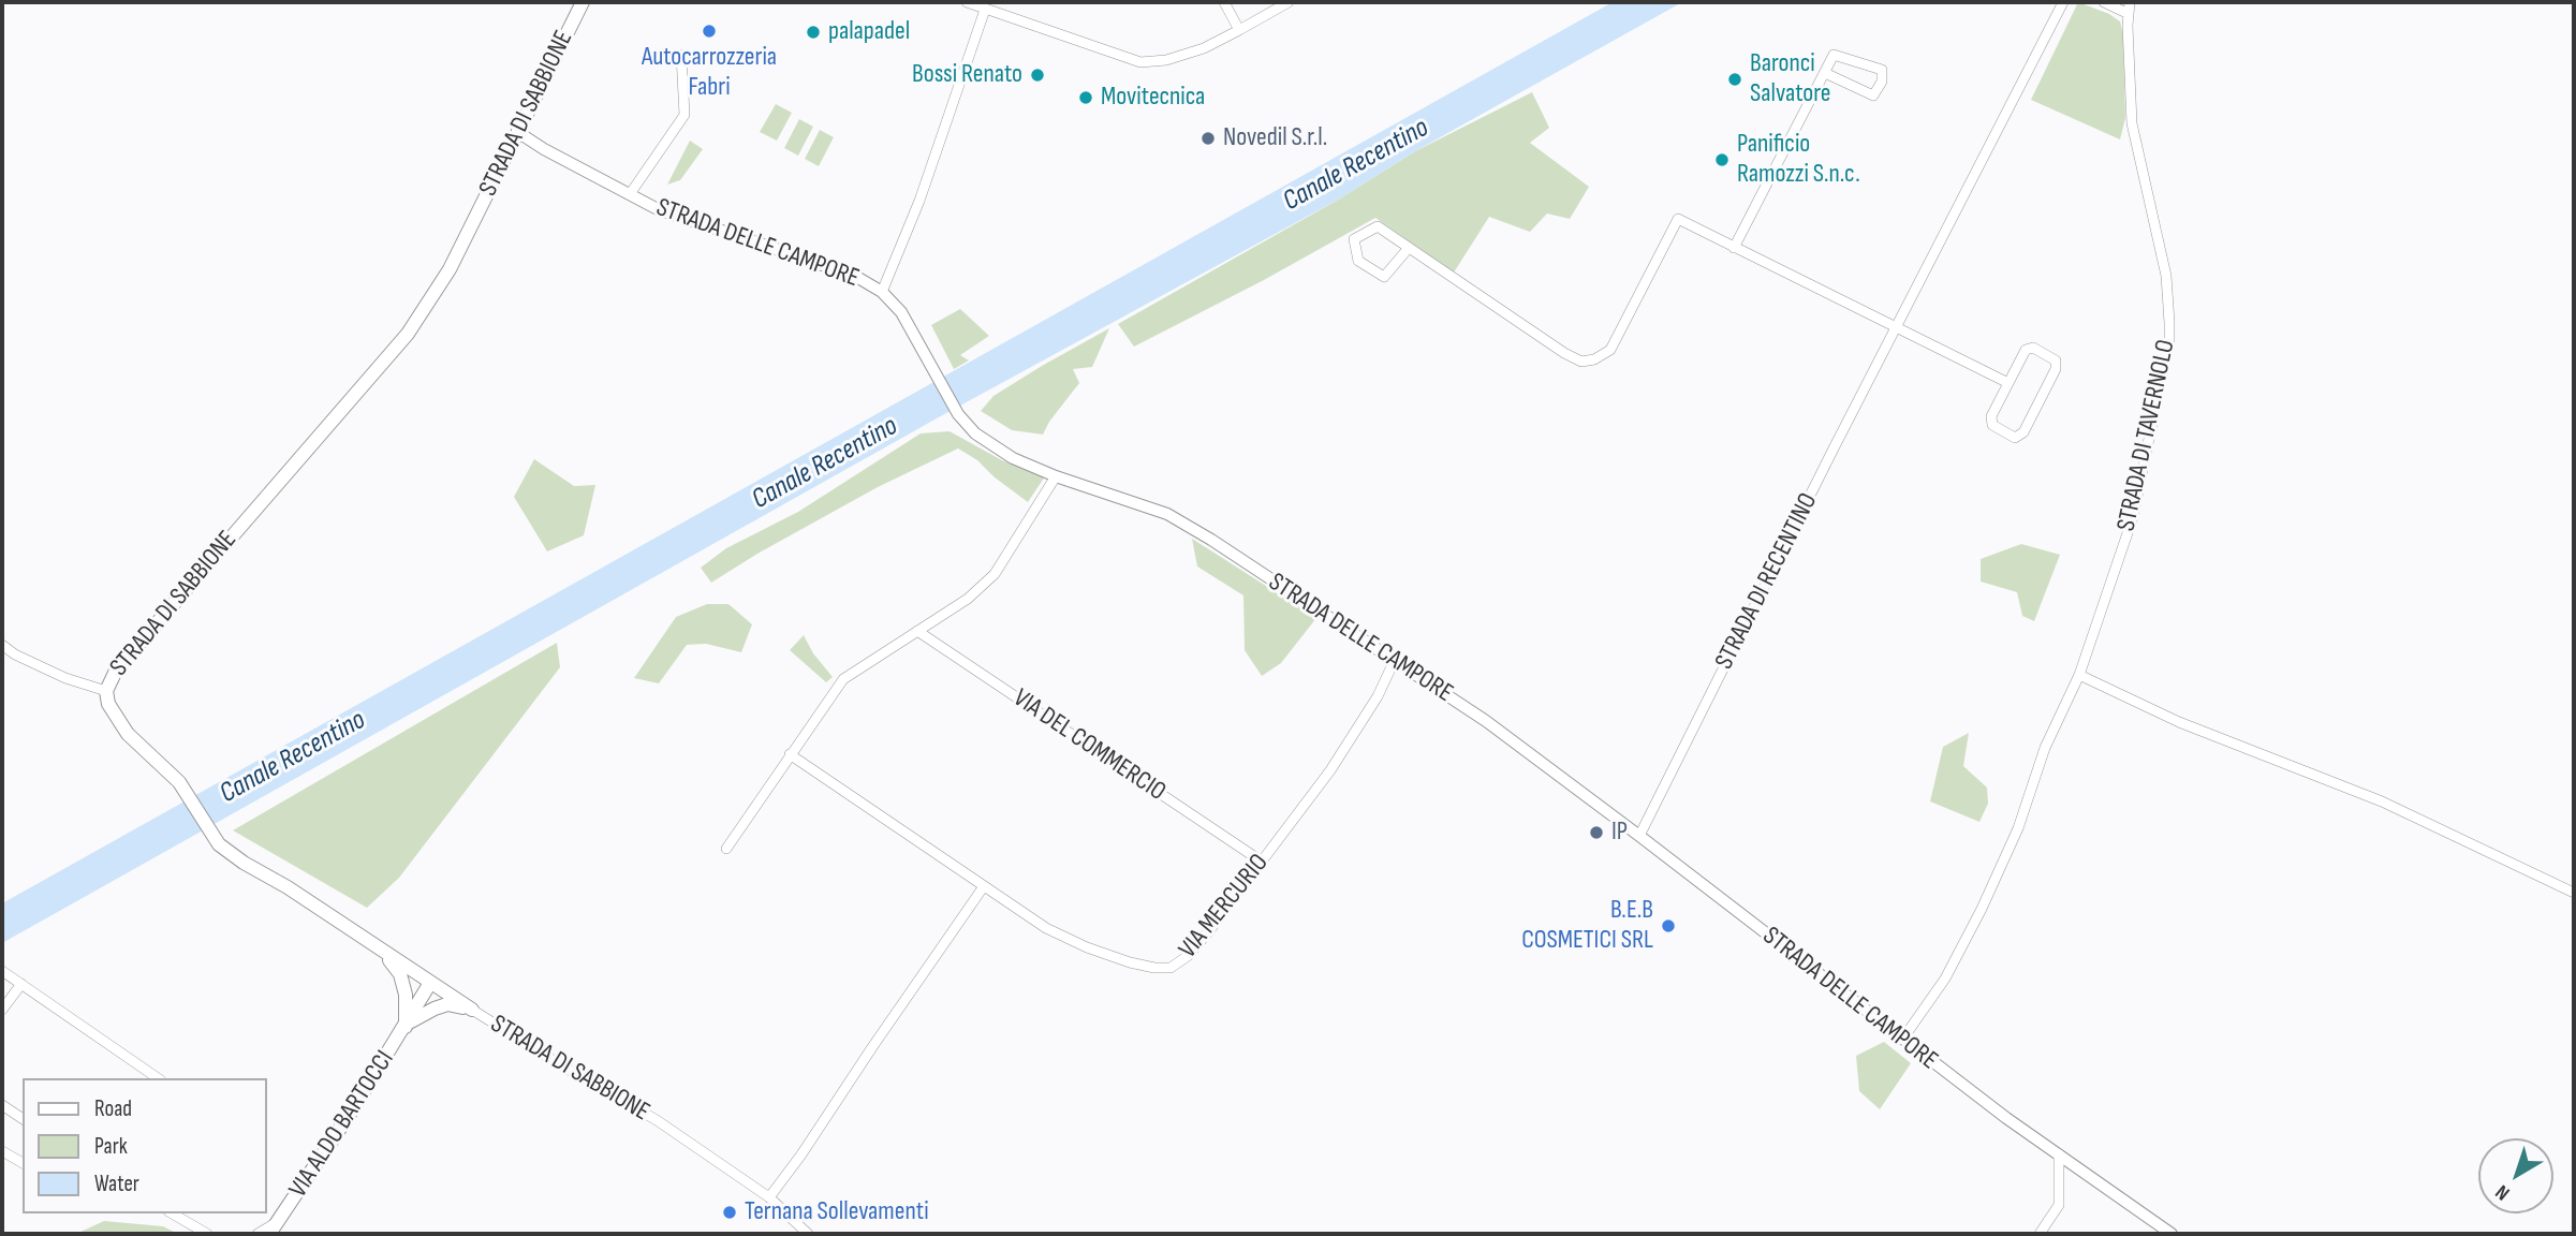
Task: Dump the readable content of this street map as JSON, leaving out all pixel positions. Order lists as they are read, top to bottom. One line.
{"streets":{"main road":["STRADA DI SABBIONE","VIA ALDO BARTOCCI"],"street":["STRADA DELLE CAMPORE","STRADA DI TAVERNOLO","STRADA DI RECENTINO","VIA DEL COMMERCIO","VIA MERCURIO"]},"crossings":[["STRADA DI SABBIONE","STRADA DELLE CAMPORE"],["STRADA DI SABBIONE","VIA ALDO BARTOCCI"],["STRADA DELLE CAMPORE","STRADA DI TAVERNOLO"],["STRADA DELLE CAMPORE","STRADA DI RECENTINO"],["STRADA DELLE CAMPORE","VIA MERCURIO"],["VIA DEL COMMERCIO","VIA MERCURIO"]],"water":["Canale Recentino"],"places":["Autocarrozzeria Fabri","palapadel","Bossi Renato","Baronci Salvatore","Movitecnica","Novedil S.r.l.","Panificio Ramozzi S.n.c.","IP","B.E.B COSMETICI SRL","Ternana Sollevamenti"],"legend":["Road","Park","Water"],"north":"bottom left"}
